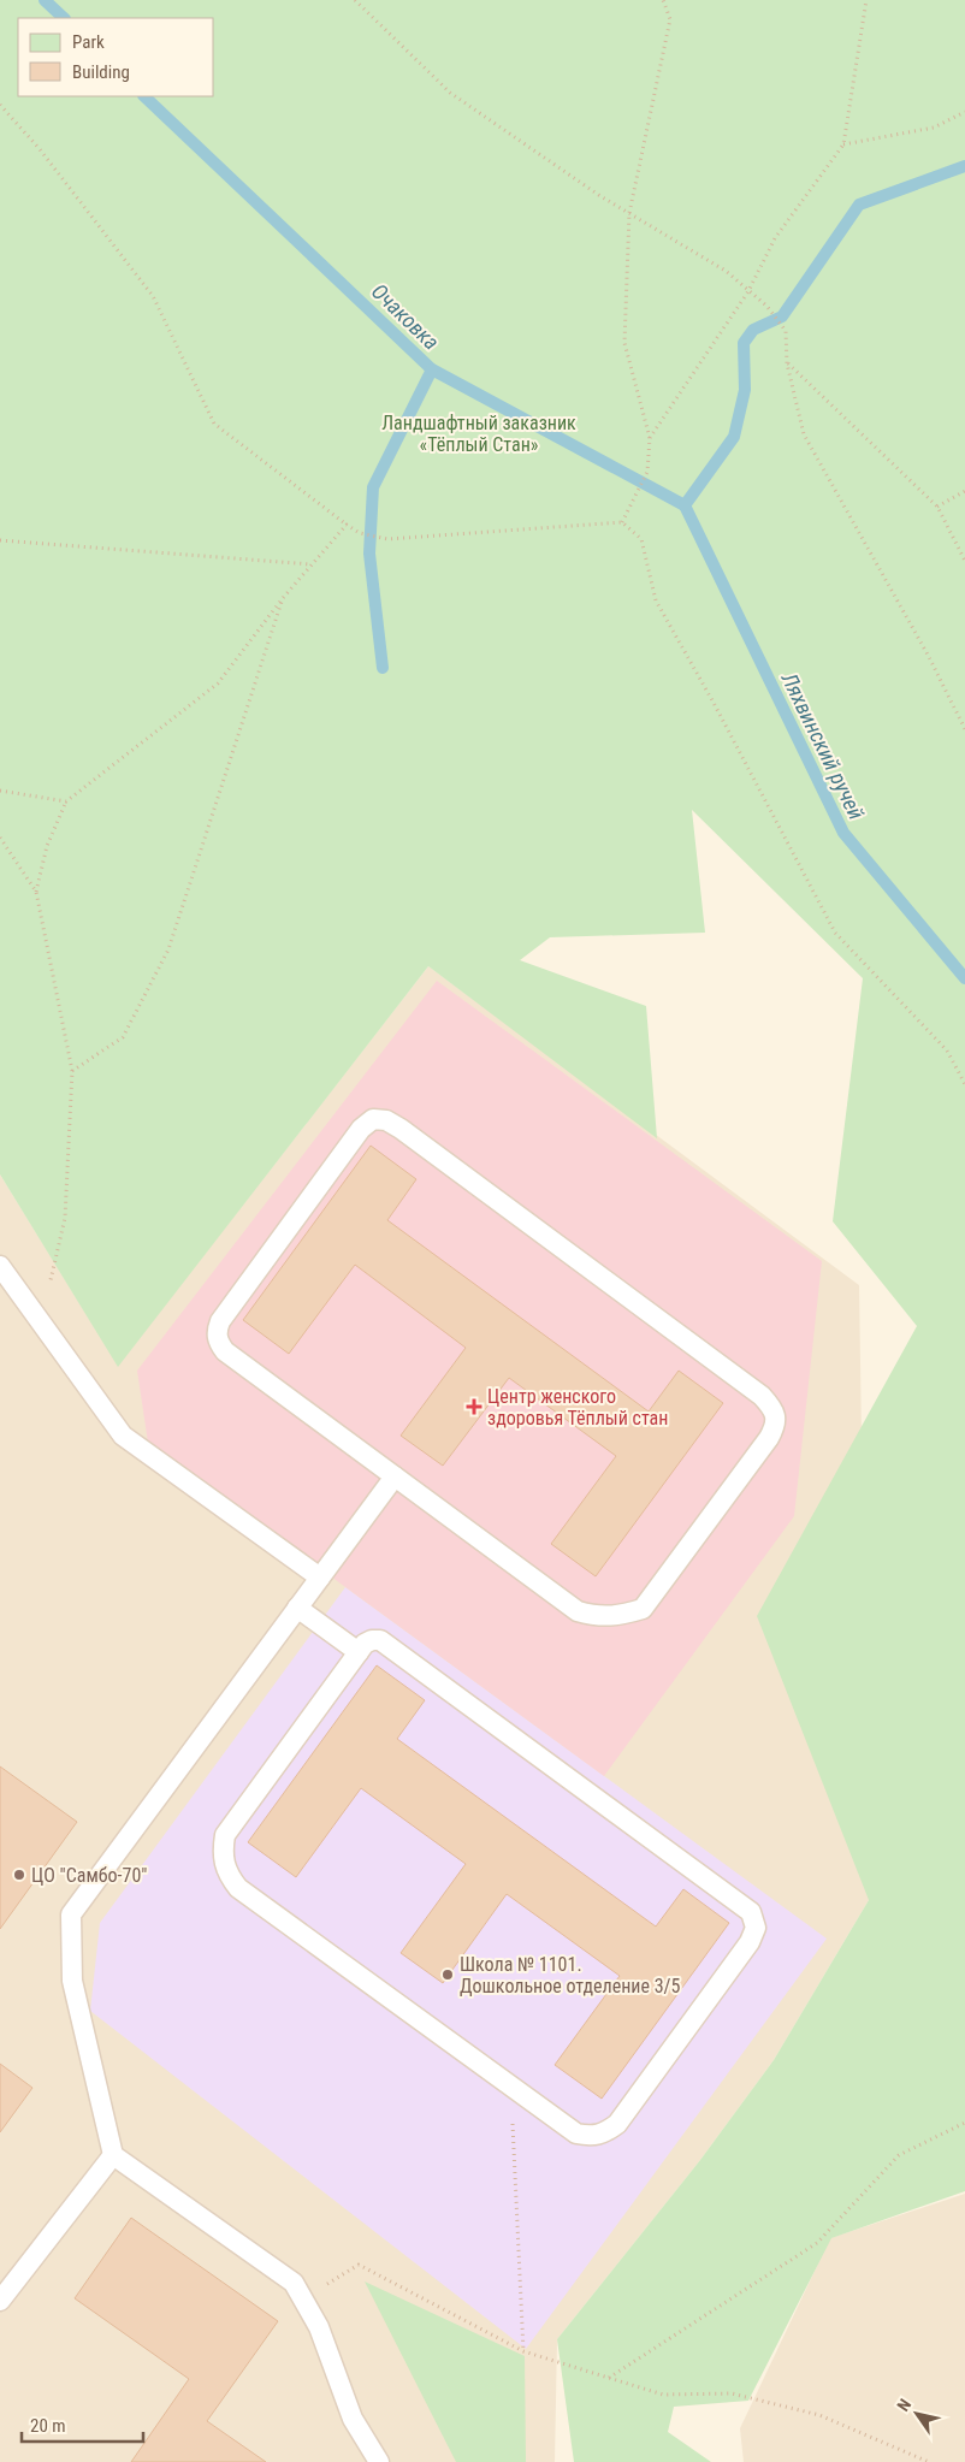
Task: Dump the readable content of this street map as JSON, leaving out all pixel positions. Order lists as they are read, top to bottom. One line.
{"water":["Очаковка","Ляхвинский ручей"],"parks":["Ландшафтный заказник «Тёплый Стан»"],"places":{"health":["Центр женского здоровья Тёплый стан"],"other":["ЦО \"Самбо-70\"","Школа № 1101. Дошкольное отделение 3/5"]},"legend":["Park","Building"],"scale_bar":"20 m","north":"top left"}
